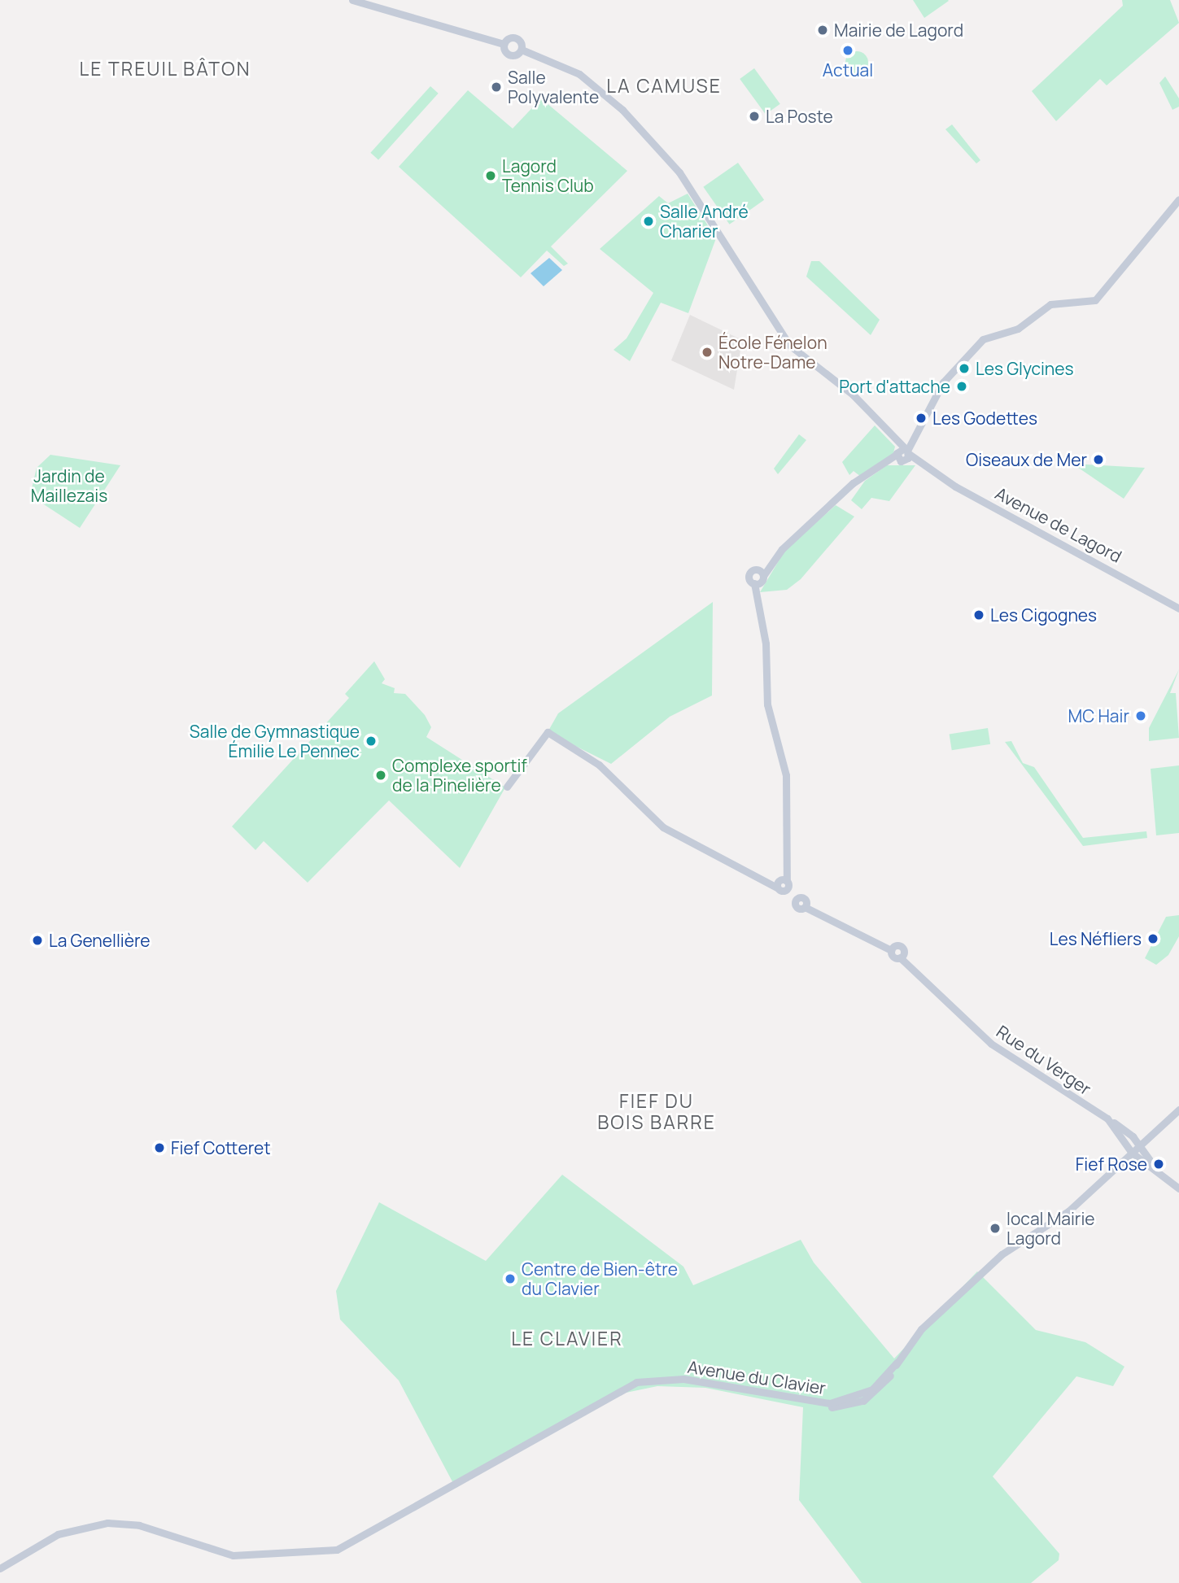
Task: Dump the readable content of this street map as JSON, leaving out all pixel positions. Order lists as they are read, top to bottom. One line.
{"streets":{"street":["Avenue de Lagord","Rue du Verger","Avenue du Clavier"]},"crossings":[["Rue du Verger","Avenue du Clavier"]],"districts":["LE TREUIL BÂTON","LA CAMUSE","FIEF DU BOIS BARRE","LE CLAVIER"],"parks":["Jardin de Maillezais"],"places":["Mairie de Lagord","Actual","Salle Polyvalente","La Poste","Lagord Tennis Club","Salle André Charier","École Fénelon Notre-Dame","Les Glycines","Port d'attache","Les Godettes","Oiseaux de Mer","Les Cigognes","MC Hair","Salle de Gymnastique Émilie Le Pennec","Complexe sportif de la Pinelière","Les Néfliers","La Genellière","Fief Cotteret","Fief Rose","local Mairie Lagord","Centre de Bien-être du Clavier"]}
